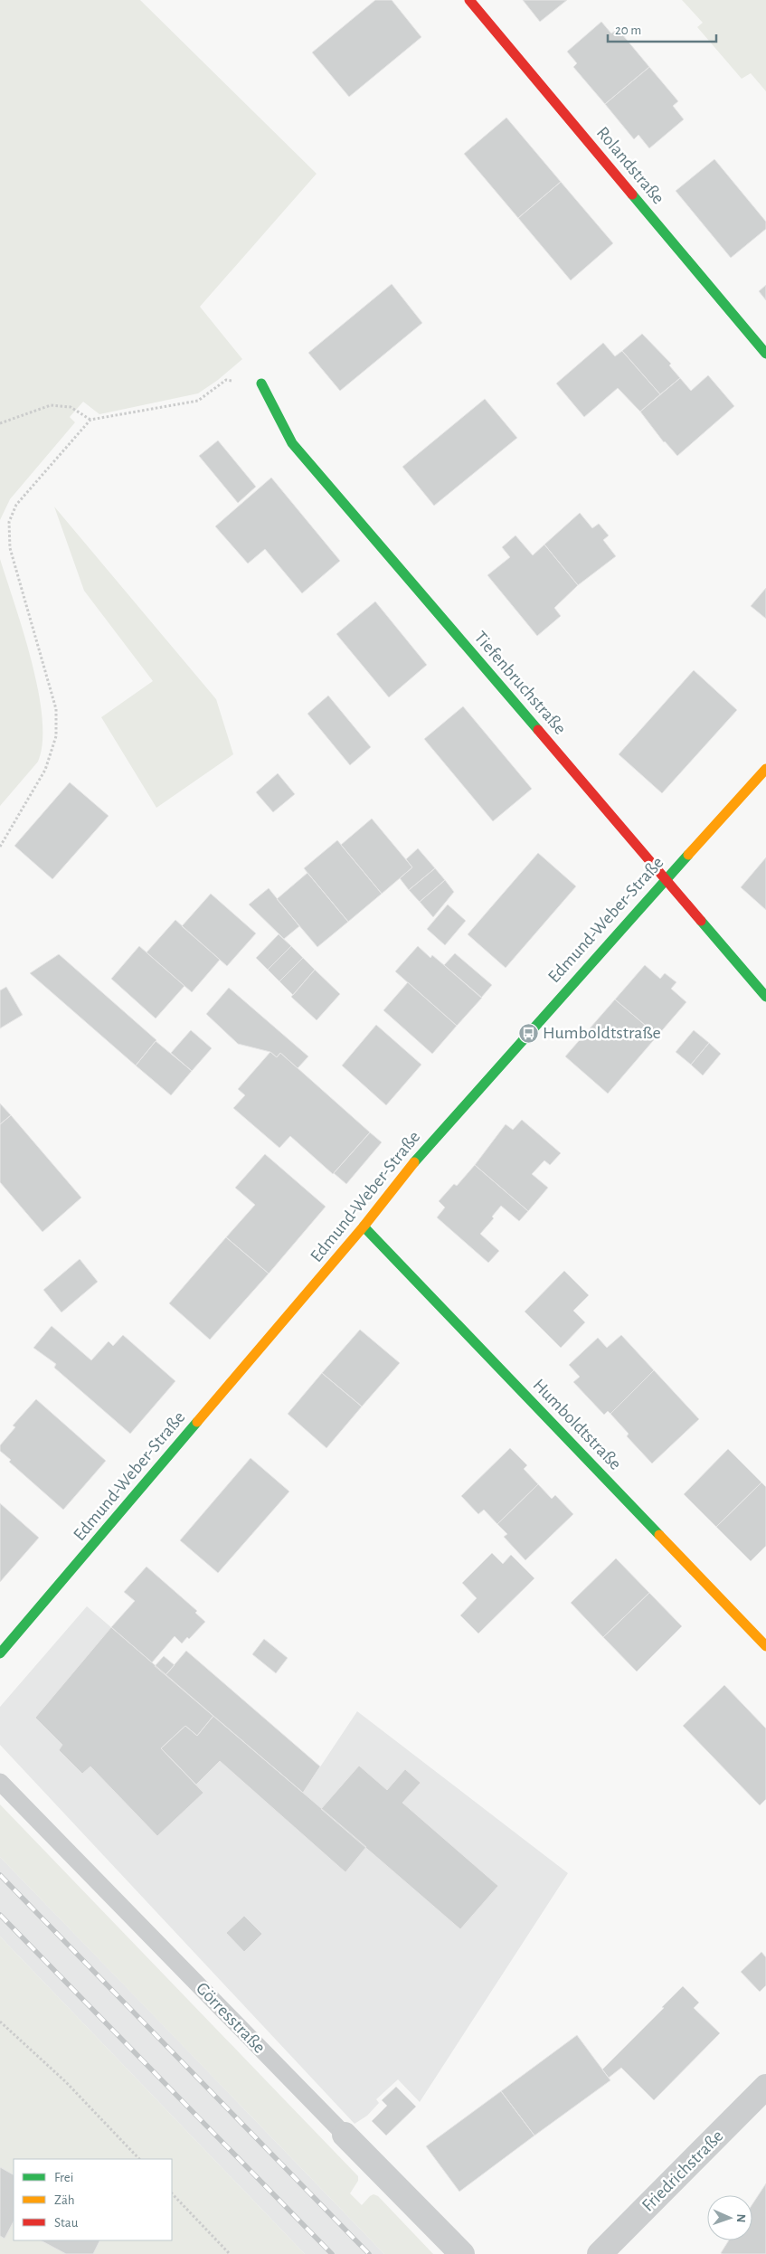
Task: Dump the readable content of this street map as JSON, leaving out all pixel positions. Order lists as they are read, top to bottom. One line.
{"streets":{"street":["Rolandstraße","Tiefenbruchstraße","Edmund-Weber-Straße","Humboldtstraße","Görresstraße","Friedrichstraße"]},"crossings":[["Tiefenbruchstraße","Edmund-Weber-Straße"],["Edmund-Weber-Straße","Humboldtstraße"]],"places":{"bus stop":["Humboldtstraße"]},"legend":["Frei","Zäh","Stau"],"scale_bar":"20 m","north":"right"}
